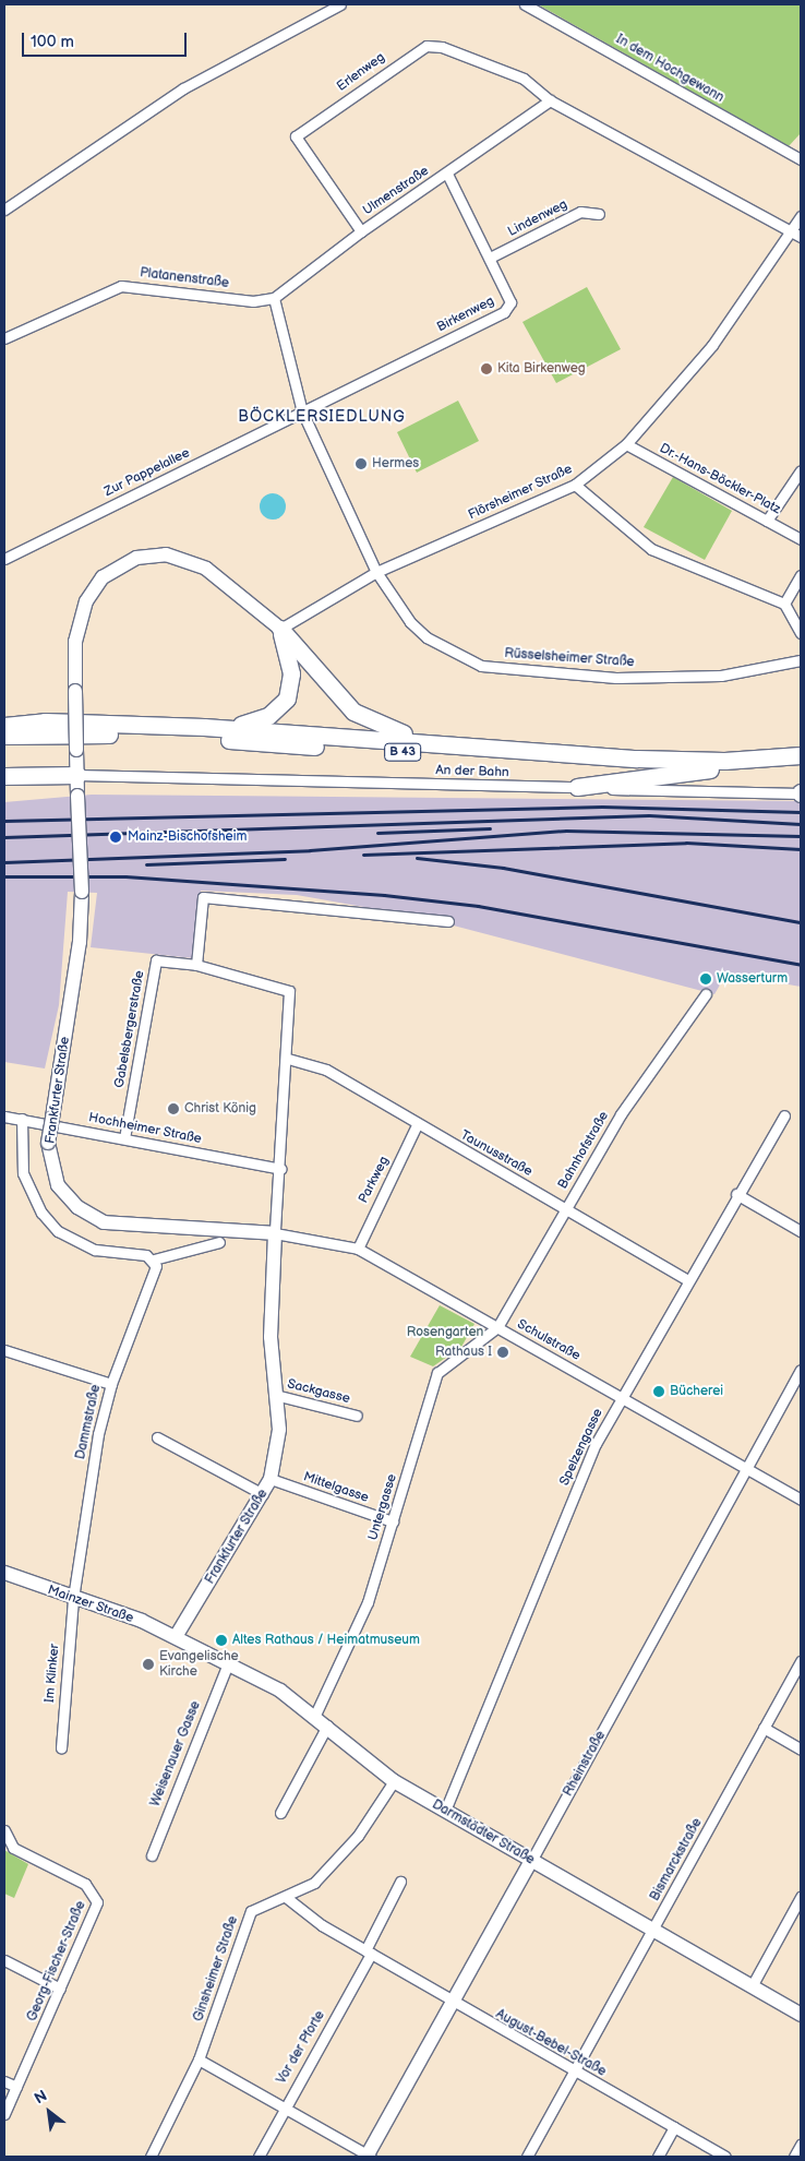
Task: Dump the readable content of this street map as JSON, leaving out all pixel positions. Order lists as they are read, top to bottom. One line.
{"streets":{"highway":["B 43"],"street":["In dem Hochgewann","Erlenweg","Ulmenstraße","Lindenweg","Platanenstraße","Birkenweg","Zur Pappelallee","Dr.-Hans-Böckler-Platz","Flörsheimer Straße","Rüsselsheimer Straße","An der Bahn","Gabelsbergerstraße","Frankfurter Straße","Hochheimer Straße","Bahnhofstraße","Taunusstraße","Parkweg","Schulstraße","Sackgasse","Dammstraße","Spelzengasse","Mittelgasse","Untergasse","Mainzer Straße","Im Klinker","Weisenauer Gasse","Rheinstraße","Darmstädter Straße","Bismarckstraße","Georg-Fischer-Straße","Ginsheimer Straße","August-Bebel-Straße","Vor der Pforte"]},"crossings":[["Erlenweg","Ulmenstraße"],["Ulmenstraße","Platanenstraße"],["Ulmenstraße","Birkenweg"],["Lindenweg","Birkenweg"],["Birkenweg","Zur Pappelallee"],["Dr.-Hans-Böckler-Platz","Flörsheimer Straße"],["Flörsheimer Straße","Rüsselsheimer Straße"],["An der Bahn","Frankfurter Straße"],["Gabelsbergerstraße","Frankfurter Straße"],["Gabelsbergerstraße","Hochheimer Straße"],["Frankfurter Straße","Hochheimer Straße"],["Frankfurter Straße","Taunusstraße"],["Frankfurter Straße","Schulstraße"],["Frankfurter Straße","Sackgasse"],["Frankfurter Straße","Mittelgasse"],["Frankfurter Straße","Mainzer Straße"],["Frankfurter Straße","Darmstädter Straße"],["Bahnhofstraße","Taunusstraße"],["Bahnhofstraße","Schulstraße"],["Bahnhofstraße","Untergasse"],["Taunusstraße","Parkweg"],["Taunusstraße","Spelzengasse"],["Parkweg","Schulstraße"],["Schulstraße","Spelzengasse"],["Schulstraße","Untergasse"],["Schulstraße","Rheinstraße"],["Dammstraße","Mainzer Straße"],["Dammstraße","Im Klinker"],["Spelzengasse","Darmstädter Straße"],["Mittelgasse","Untergasse"],["Untergasse","Darmstädter Straße"],["Mainzer Straße","Im Klinker"],["Mainzer Straße","Darmstädter Straße"],["Weisenauer Gasse","Darmstädter Straße"],["Rheinstraße","Darmstädter Straße"],["Rheinstraße","August-Bebel-Straße"],["Darmstädter Straße","Bismarckstraße"],["Darmstädter Straße","Ginsheimer Straße"],["Bismarckstraße","August-Bebel-Straße"],["Ginsheimer Straße","August-Bebel-Straße"],["August-Bebel-Straße","Vor der Pforte"]],"districts":["BÖCKLERSIEDLUNG"],"parks":["Rosengarten"],"places":["Kita Birkenweg","Hermes","Mainz-Bischofsheim","Wasserturm","Christ König","Rathaus I","Bücherei","Altes Rathaus / Heimatmuseum","Evangelische Kirche"],"scale_bar":"100 m","north":"top left"}
